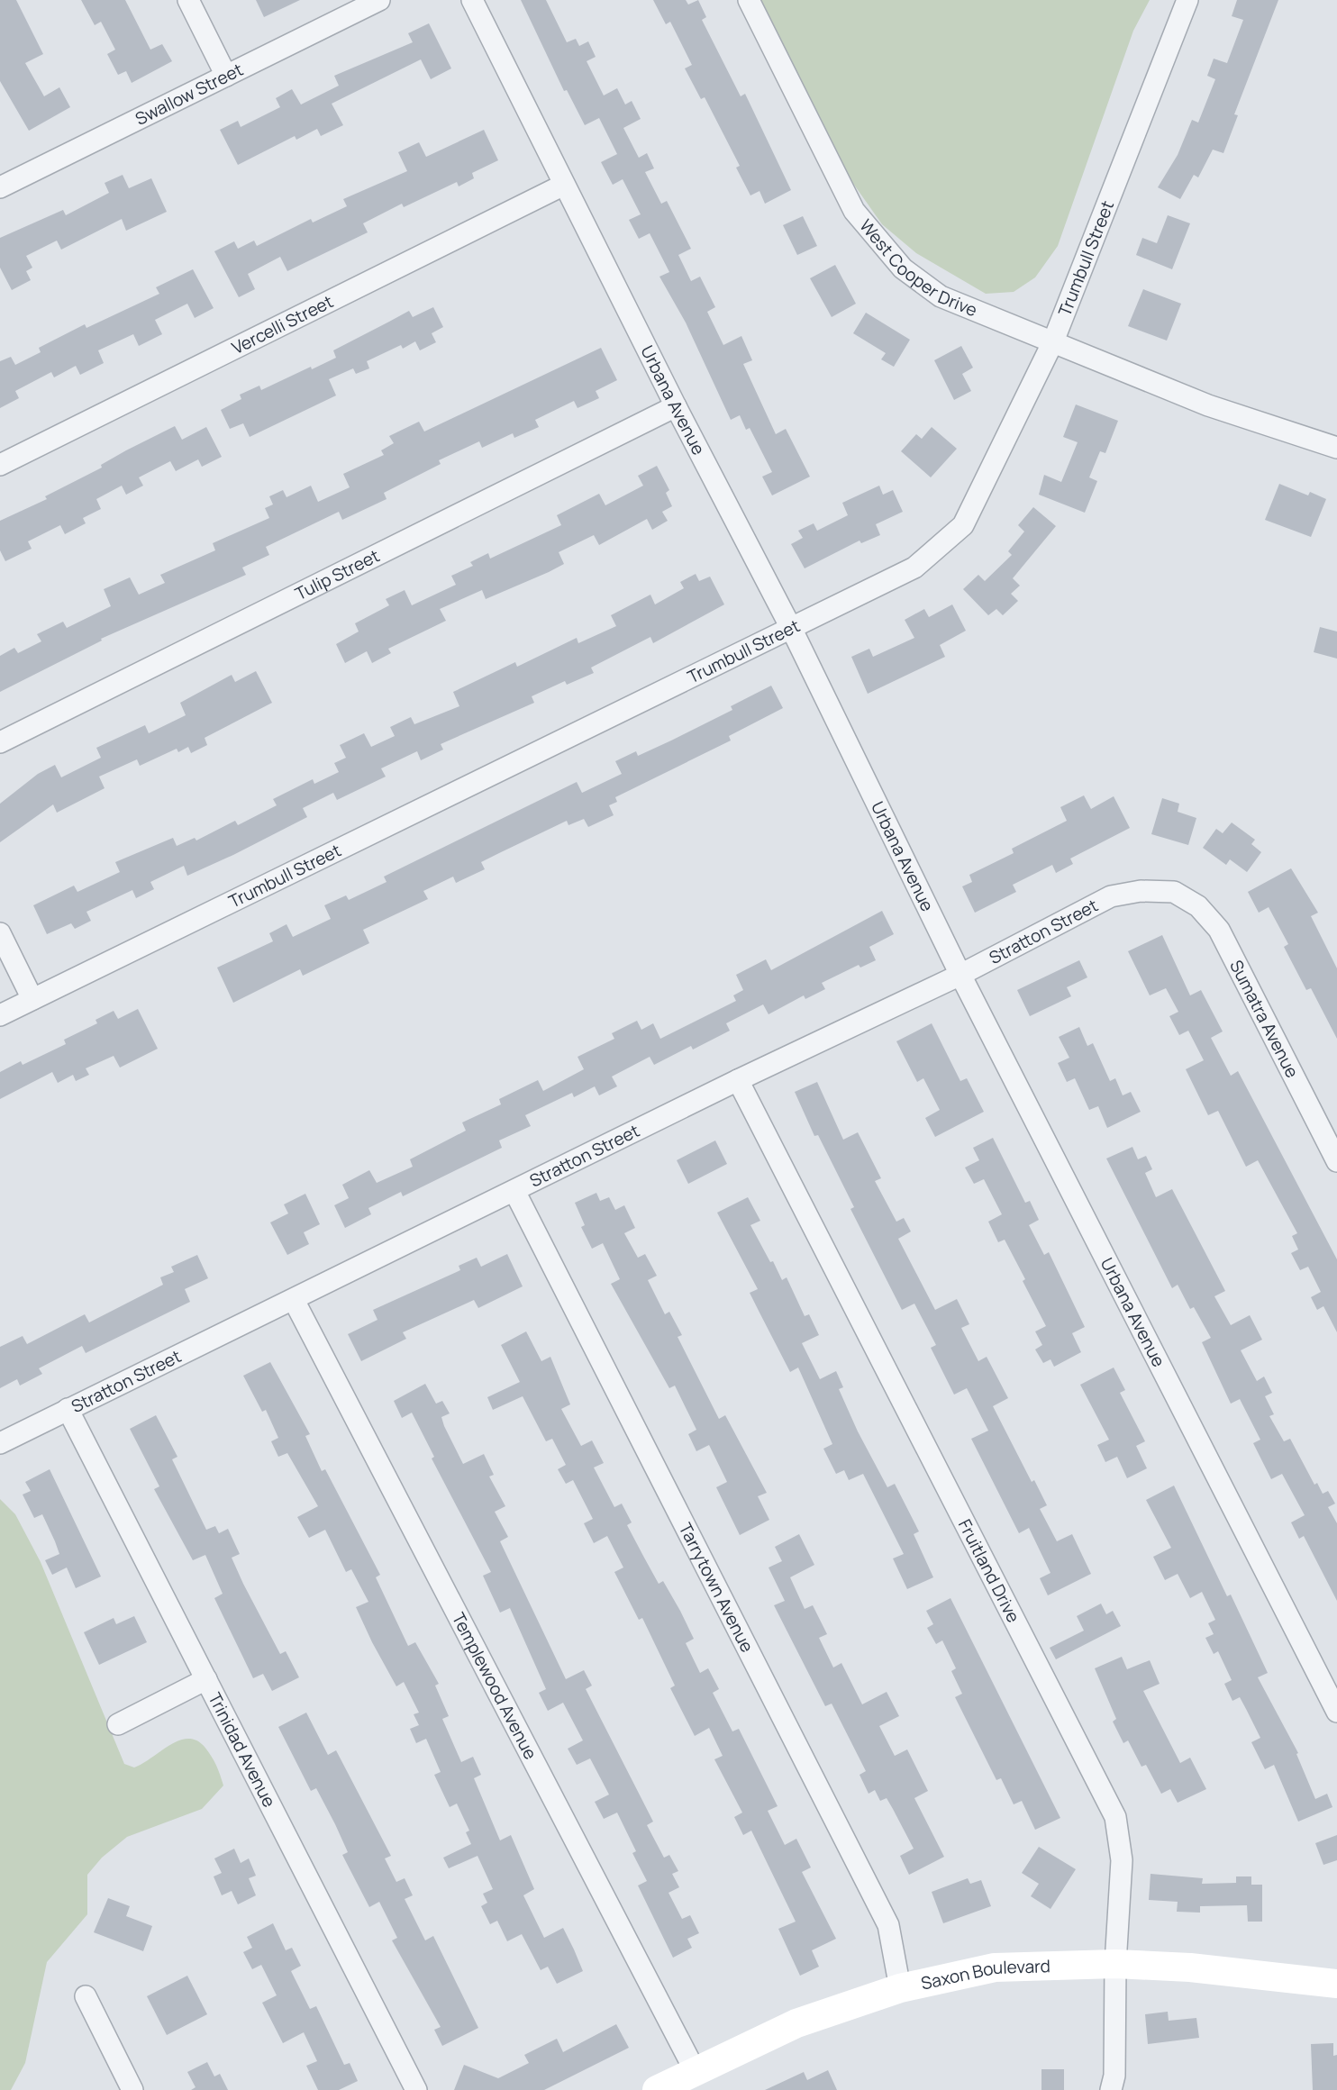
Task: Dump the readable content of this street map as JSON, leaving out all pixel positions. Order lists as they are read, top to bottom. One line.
{"streets":{"main road":["Saxon Boulevard"],"street":["Swallow Street","Trumbull Street","West Cooper Drive","Vercelli Street","Urbana Avenue","Tulip Street","Stratton Street","Sumatra Avenue","Fruitland Drive","Tarrytown Avenue","Templewood Avenue","Trinidad Avenue"]},"crossings":[["Trumbull Street","West Cooper Drive"],["Trumbull Street","Urbana Avenue"],["Vercelli Street","Urbana Avenue"],["Urbana Avenue","Tulip Street"],["Urbana Avenue","Stratton Street"],["Stratton Street","Sumatra Avenue"],["Stratton Street","Fruitland Drive"],["Stratton Street","Tarrytown Avenue"],["Stratton Street","Templewood Avenue"],["Stratton Street","Trinidad Avenue"],["Fruitland Drive","Saxon Boulevard"],["Tarrytown Avenue","Saxon Boulevard"],["Templewood Avenue","Saxon Boulevard"]]}
